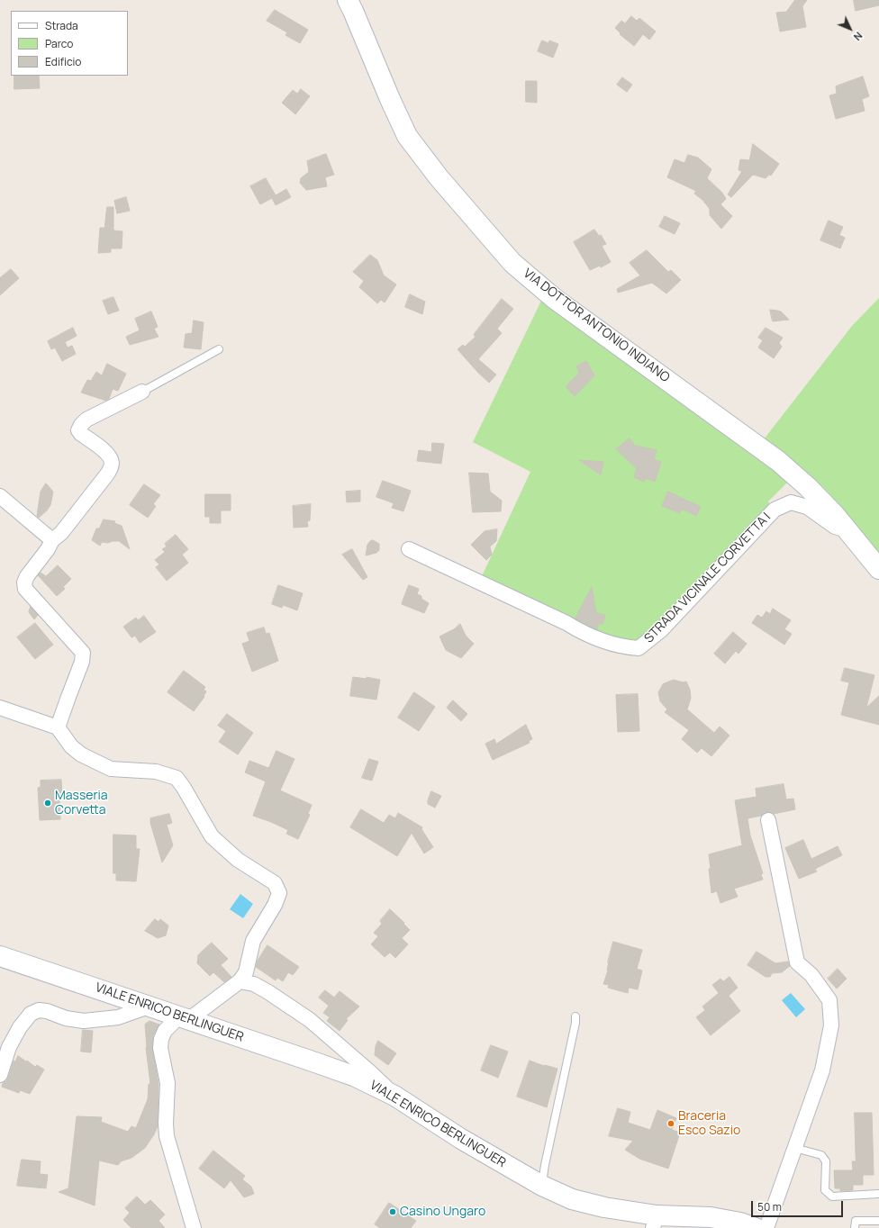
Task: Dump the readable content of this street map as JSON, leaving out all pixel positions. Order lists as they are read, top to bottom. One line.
{"streets":{"main road":["VIA DOTTOR ANTONIO INDIANO","VIALE ENRICO BERLINGUER"],"street":["STRADA VICINALE CORVETTA I"]},"crossings":[["VIA DOTTOR ANTONIO INDIANO","STRADA VICINALE CORVETTA I"]],"places":["Masseria Corvetta","Braceria Esco Sazio","Casino Ungaro"],"legend":["Strada","Parco","Edificio"],"scale_bar":"50 m","north":"bottom right"}
